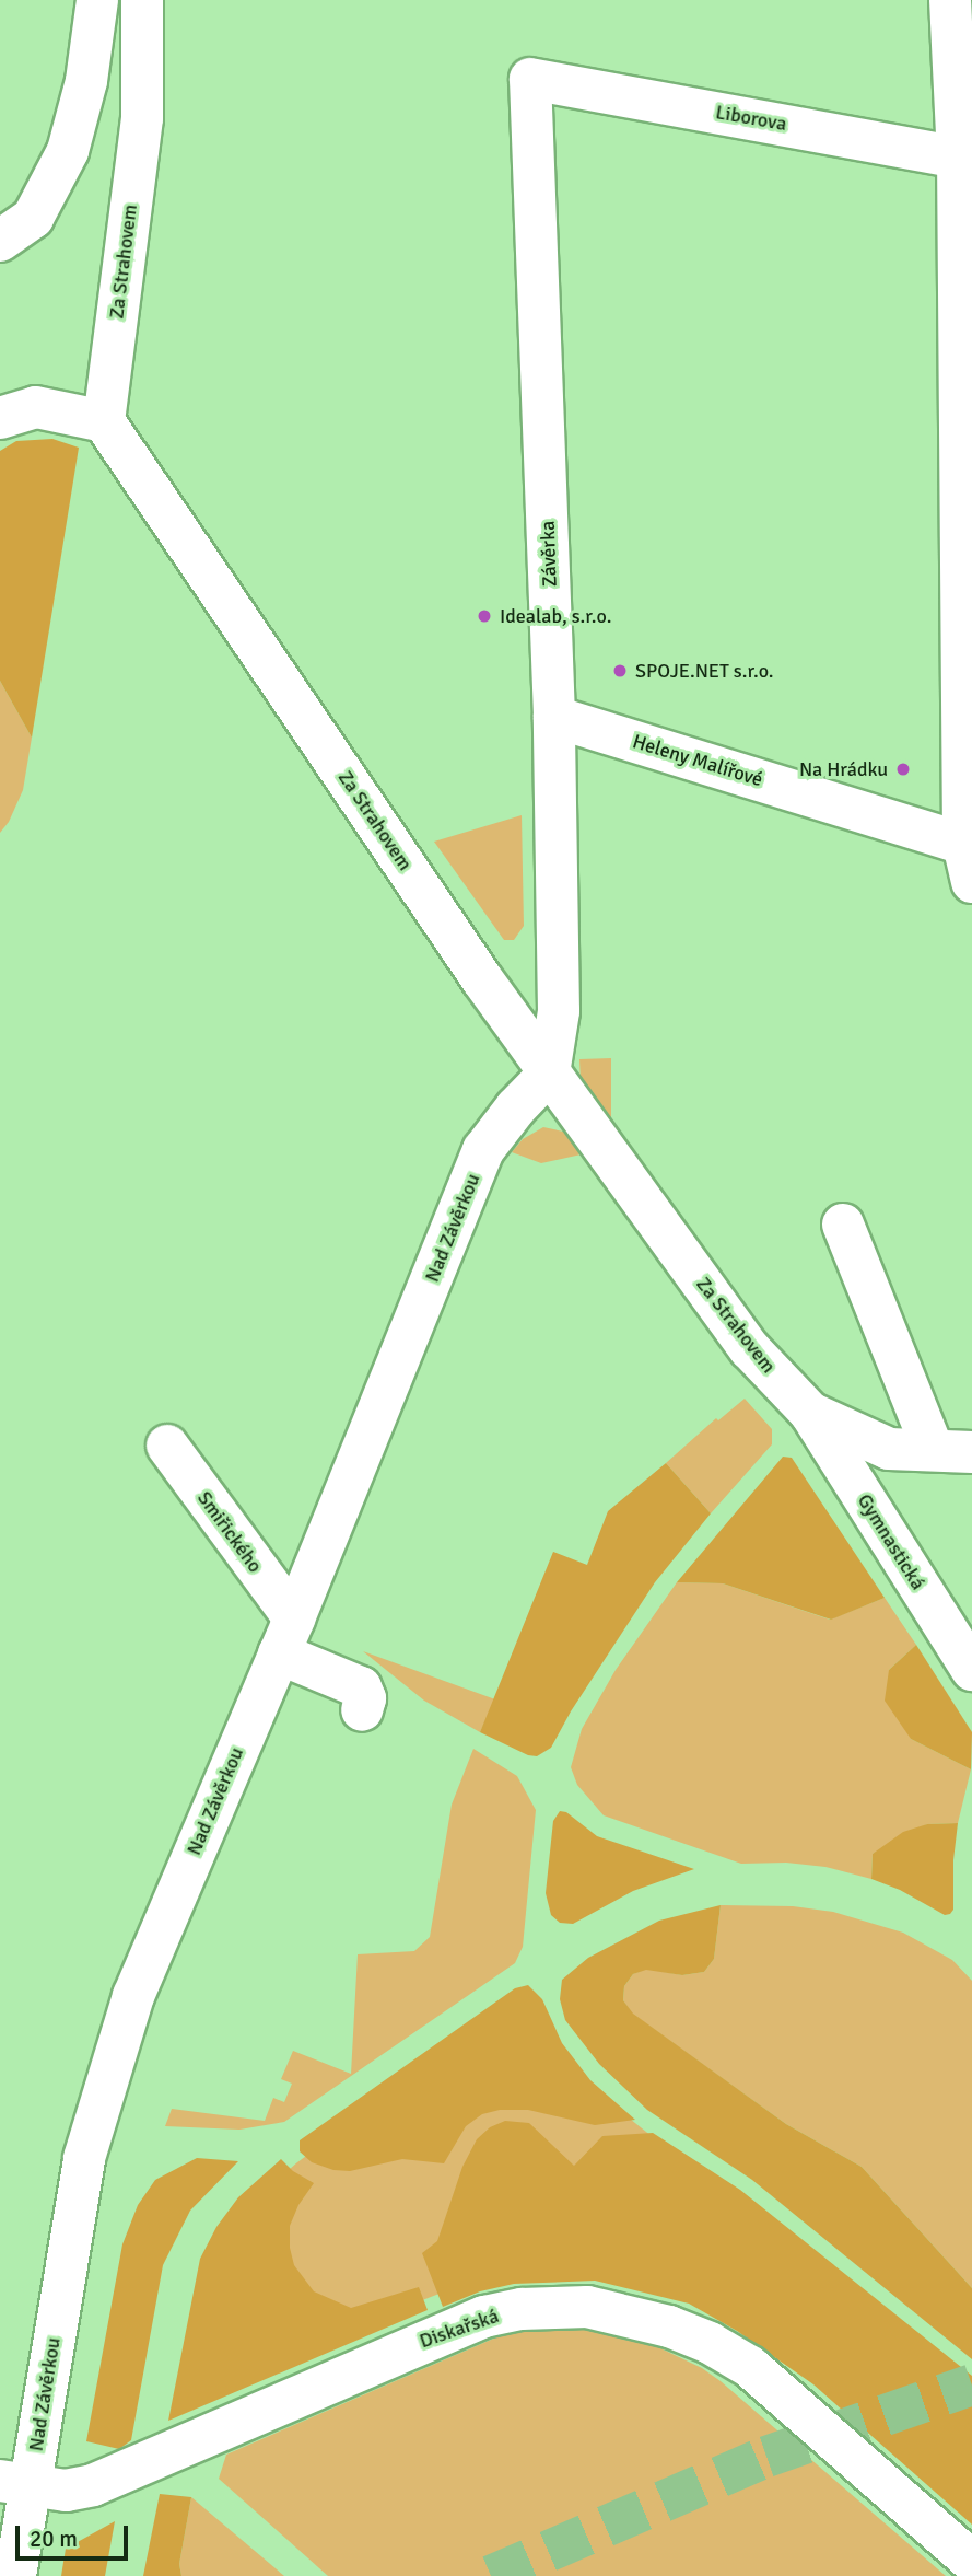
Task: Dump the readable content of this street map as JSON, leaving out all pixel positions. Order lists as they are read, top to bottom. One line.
{"streets":{"street":["Liborova","Za Strahovem","Závěrka","Heleny Malířové","Nad Závěrkou","Smiřického","Gymnastická","Diskařská"]},"crossings":[["Liborova","Závěrka"],["Za Strahovem","Závěrka"],["Za Strahovem","Nad Závěrkou"],["Za Strahovem","Gymnastická"],["Závěrka","Heleny Malířové"],["Závěrka","Nad Závěrkou"],["Nad Závěrkou","Smiřického"],["Nad Závěrkou","Diskařská"]],"places":["Idealab, s.r.o.","SPOJE.NET s.r.o.","Na Hrádku"],"scale_bar":"20 m"}
